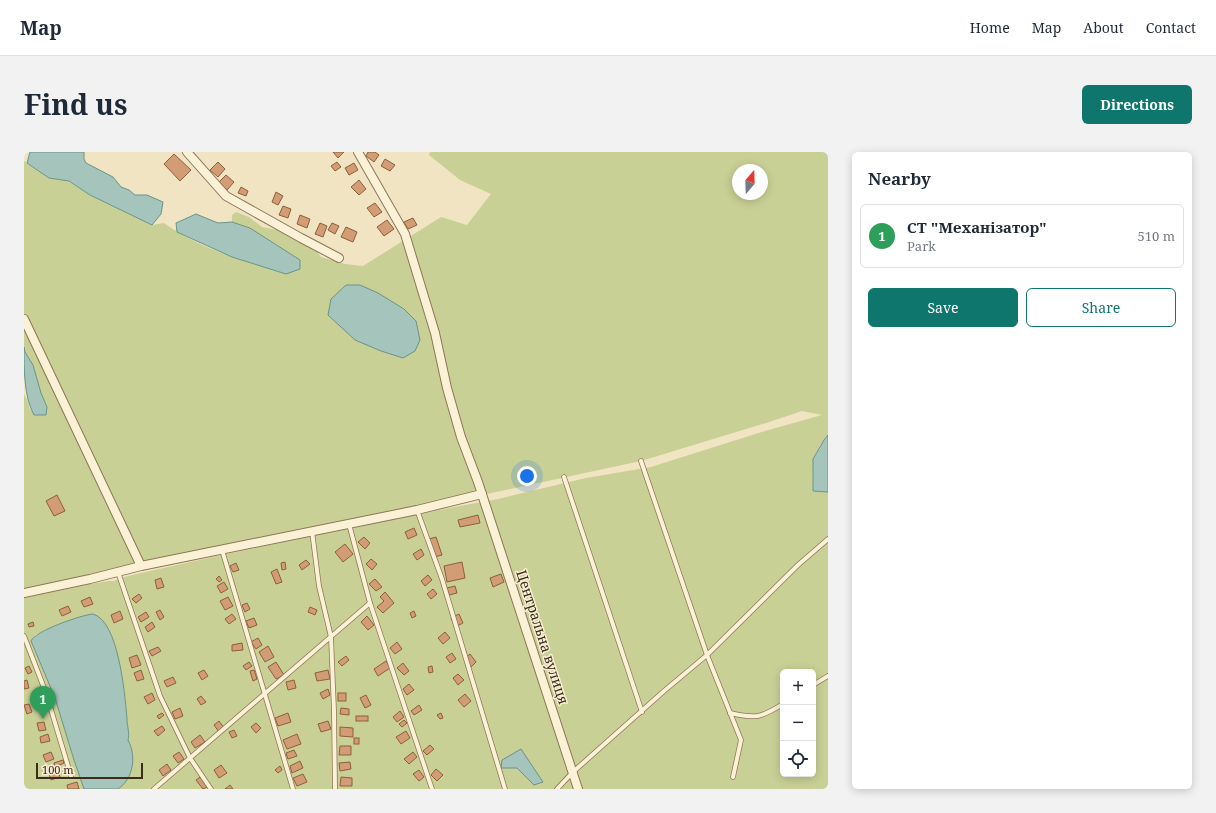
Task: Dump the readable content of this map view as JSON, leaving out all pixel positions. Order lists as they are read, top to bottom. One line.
{"streets":{"street":["Центральна вулиця"]},"scale_bar":"100 m","north":"top","page":{"header":"Map","nav":["Home","Map","About","Contact"],"title":"Find us","buttons":["Directions",["Save","Share"]],"heading":"Nearby","list":[{"mark":"1","name":"СТ \"Механізатор\"","note":"Park","value":"510 m"}],"map_buttons":["+","−"],"pins":"1","scale":"100 m"}}
